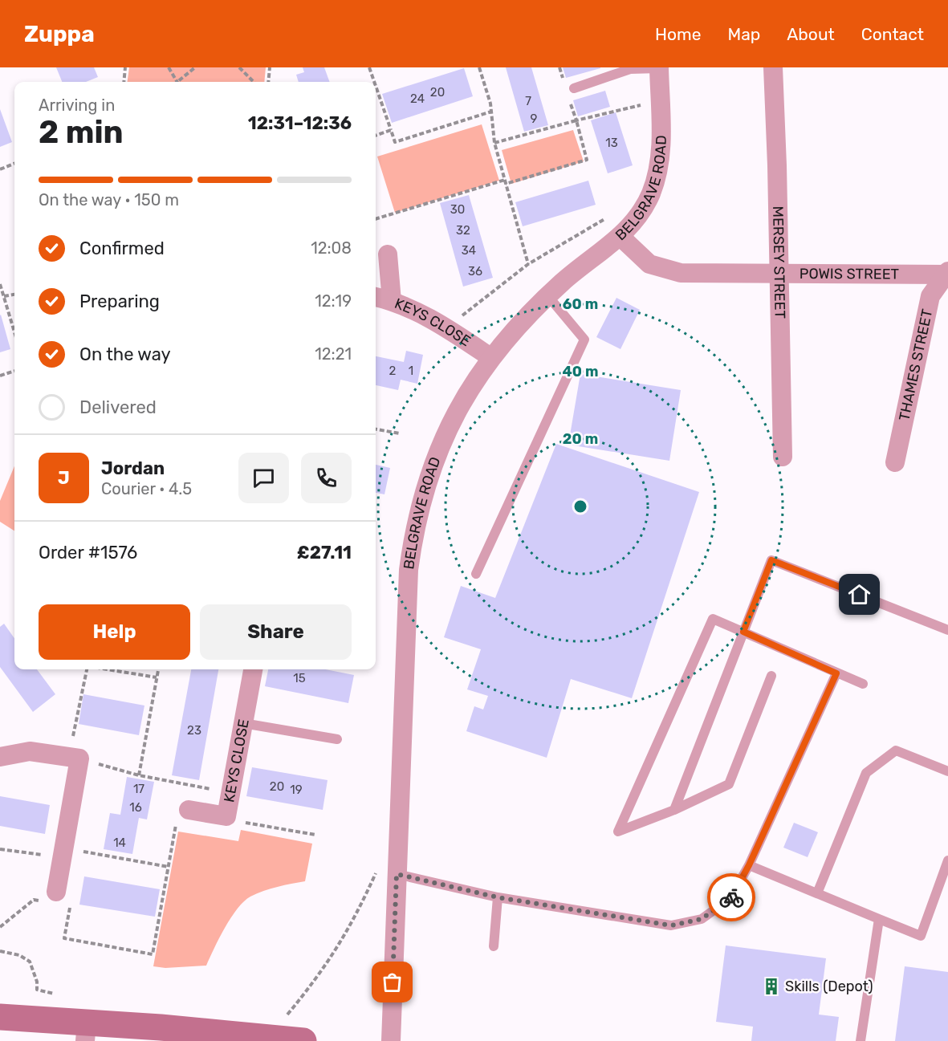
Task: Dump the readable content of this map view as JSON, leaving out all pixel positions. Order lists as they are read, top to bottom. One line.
{"streets":{"street":["BELGRAVE ROAD","MERSEY STREET","POWIS STREET","KEYS CLOSE","THAMES STREET"]},"crossings":[["BELGRAVE ROAD","POWIS STREET"],["BELGRAVE ROAD","KEYS CLOSE"],["MERSEY STREET","POWIS STREET"],["POWIS STREET","THAMES STREET"]],"places":{"building":["Skills (Depot)"]},"house_numbers":["20","24","7","9","13","30","32","34","36","2","1","15","23","20","17","19","16","14"],"page":{"header":"Zuppa","nav":["Home","Map","About","Contact"],"heading":["2 min","Arriving in","12:31–12:36"],"panel":["Jordan","Courier · 4.5","Order #1576","£27.11"],"bar":"On the way · 150 m","list":[["Confirmed","12:08"],["Preparing","12:19"],["On the way","12:21"],"Delivered"],"round":"J","buttons":["Help","Share"]},"rings":["60 m","40 m","20 m"]}
